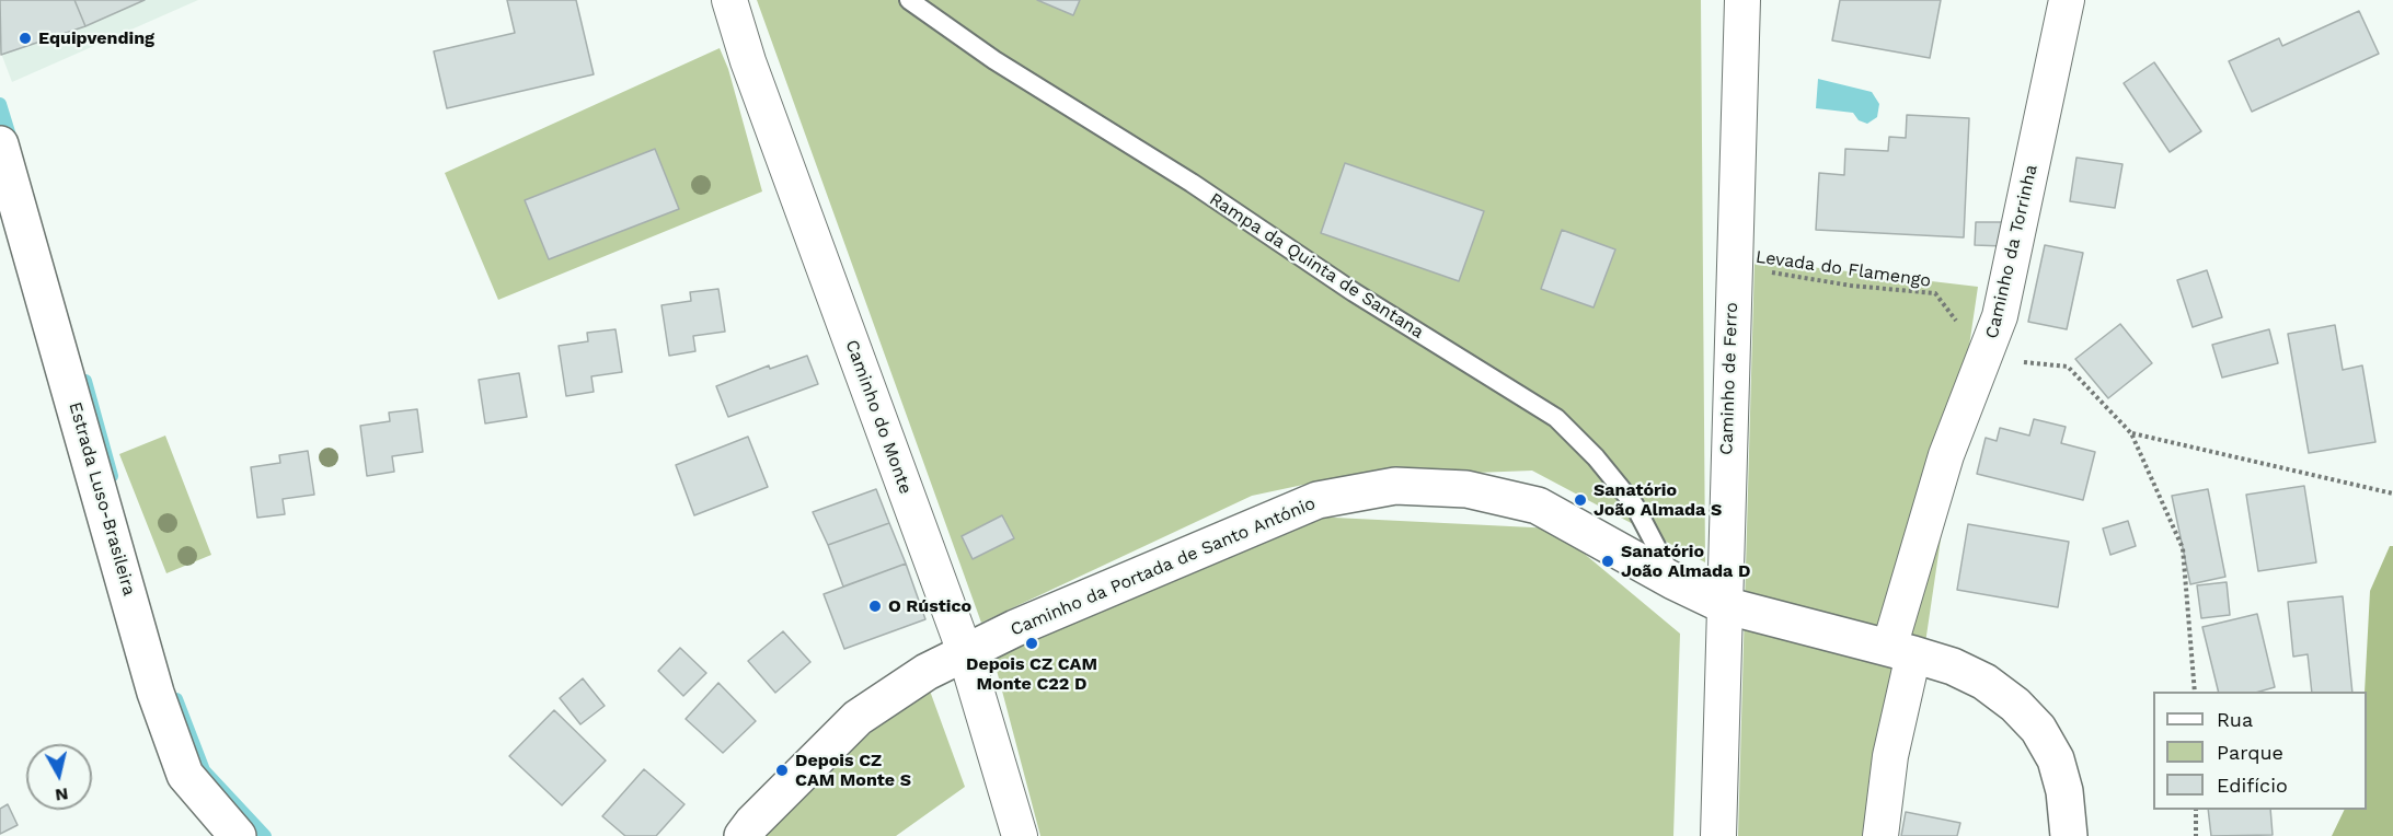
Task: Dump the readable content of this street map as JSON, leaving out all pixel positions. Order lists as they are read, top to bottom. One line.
{"streets":{"street":["Caminho da Torrinha","Caminho de Ferro","Caminho do Monte","Estrada Luso-Brasileira","Caminho da Portada de Santo António"],"lane":["Rampa da Quinta de Santana"],"path":["Levada do Flamengo"]},"crossings":[["Caminho da Torrinha","Levada do Flamengo"],["Caminho da Torrinha","Caminho da Portada de Santo António"],["Rampa da Quinta de Santana","Caminho da Portada de Santo António"],["Levada do Flamengo","Caminho de Ferro"],["Caminho de Ferro","Caminho da Portada de Santo António"],["Caminho do Monte","Caminho da Portada de Santo António"]],"places":["Equipvending","Sanatório João Almada S","Sanatório João Almada D","O Rústico","Depois CZ CAM Monte C22 D","Depois CZ CAM Monte S"],"legend":["Rua","Parque","Edifício"],"north":"bottom"}
